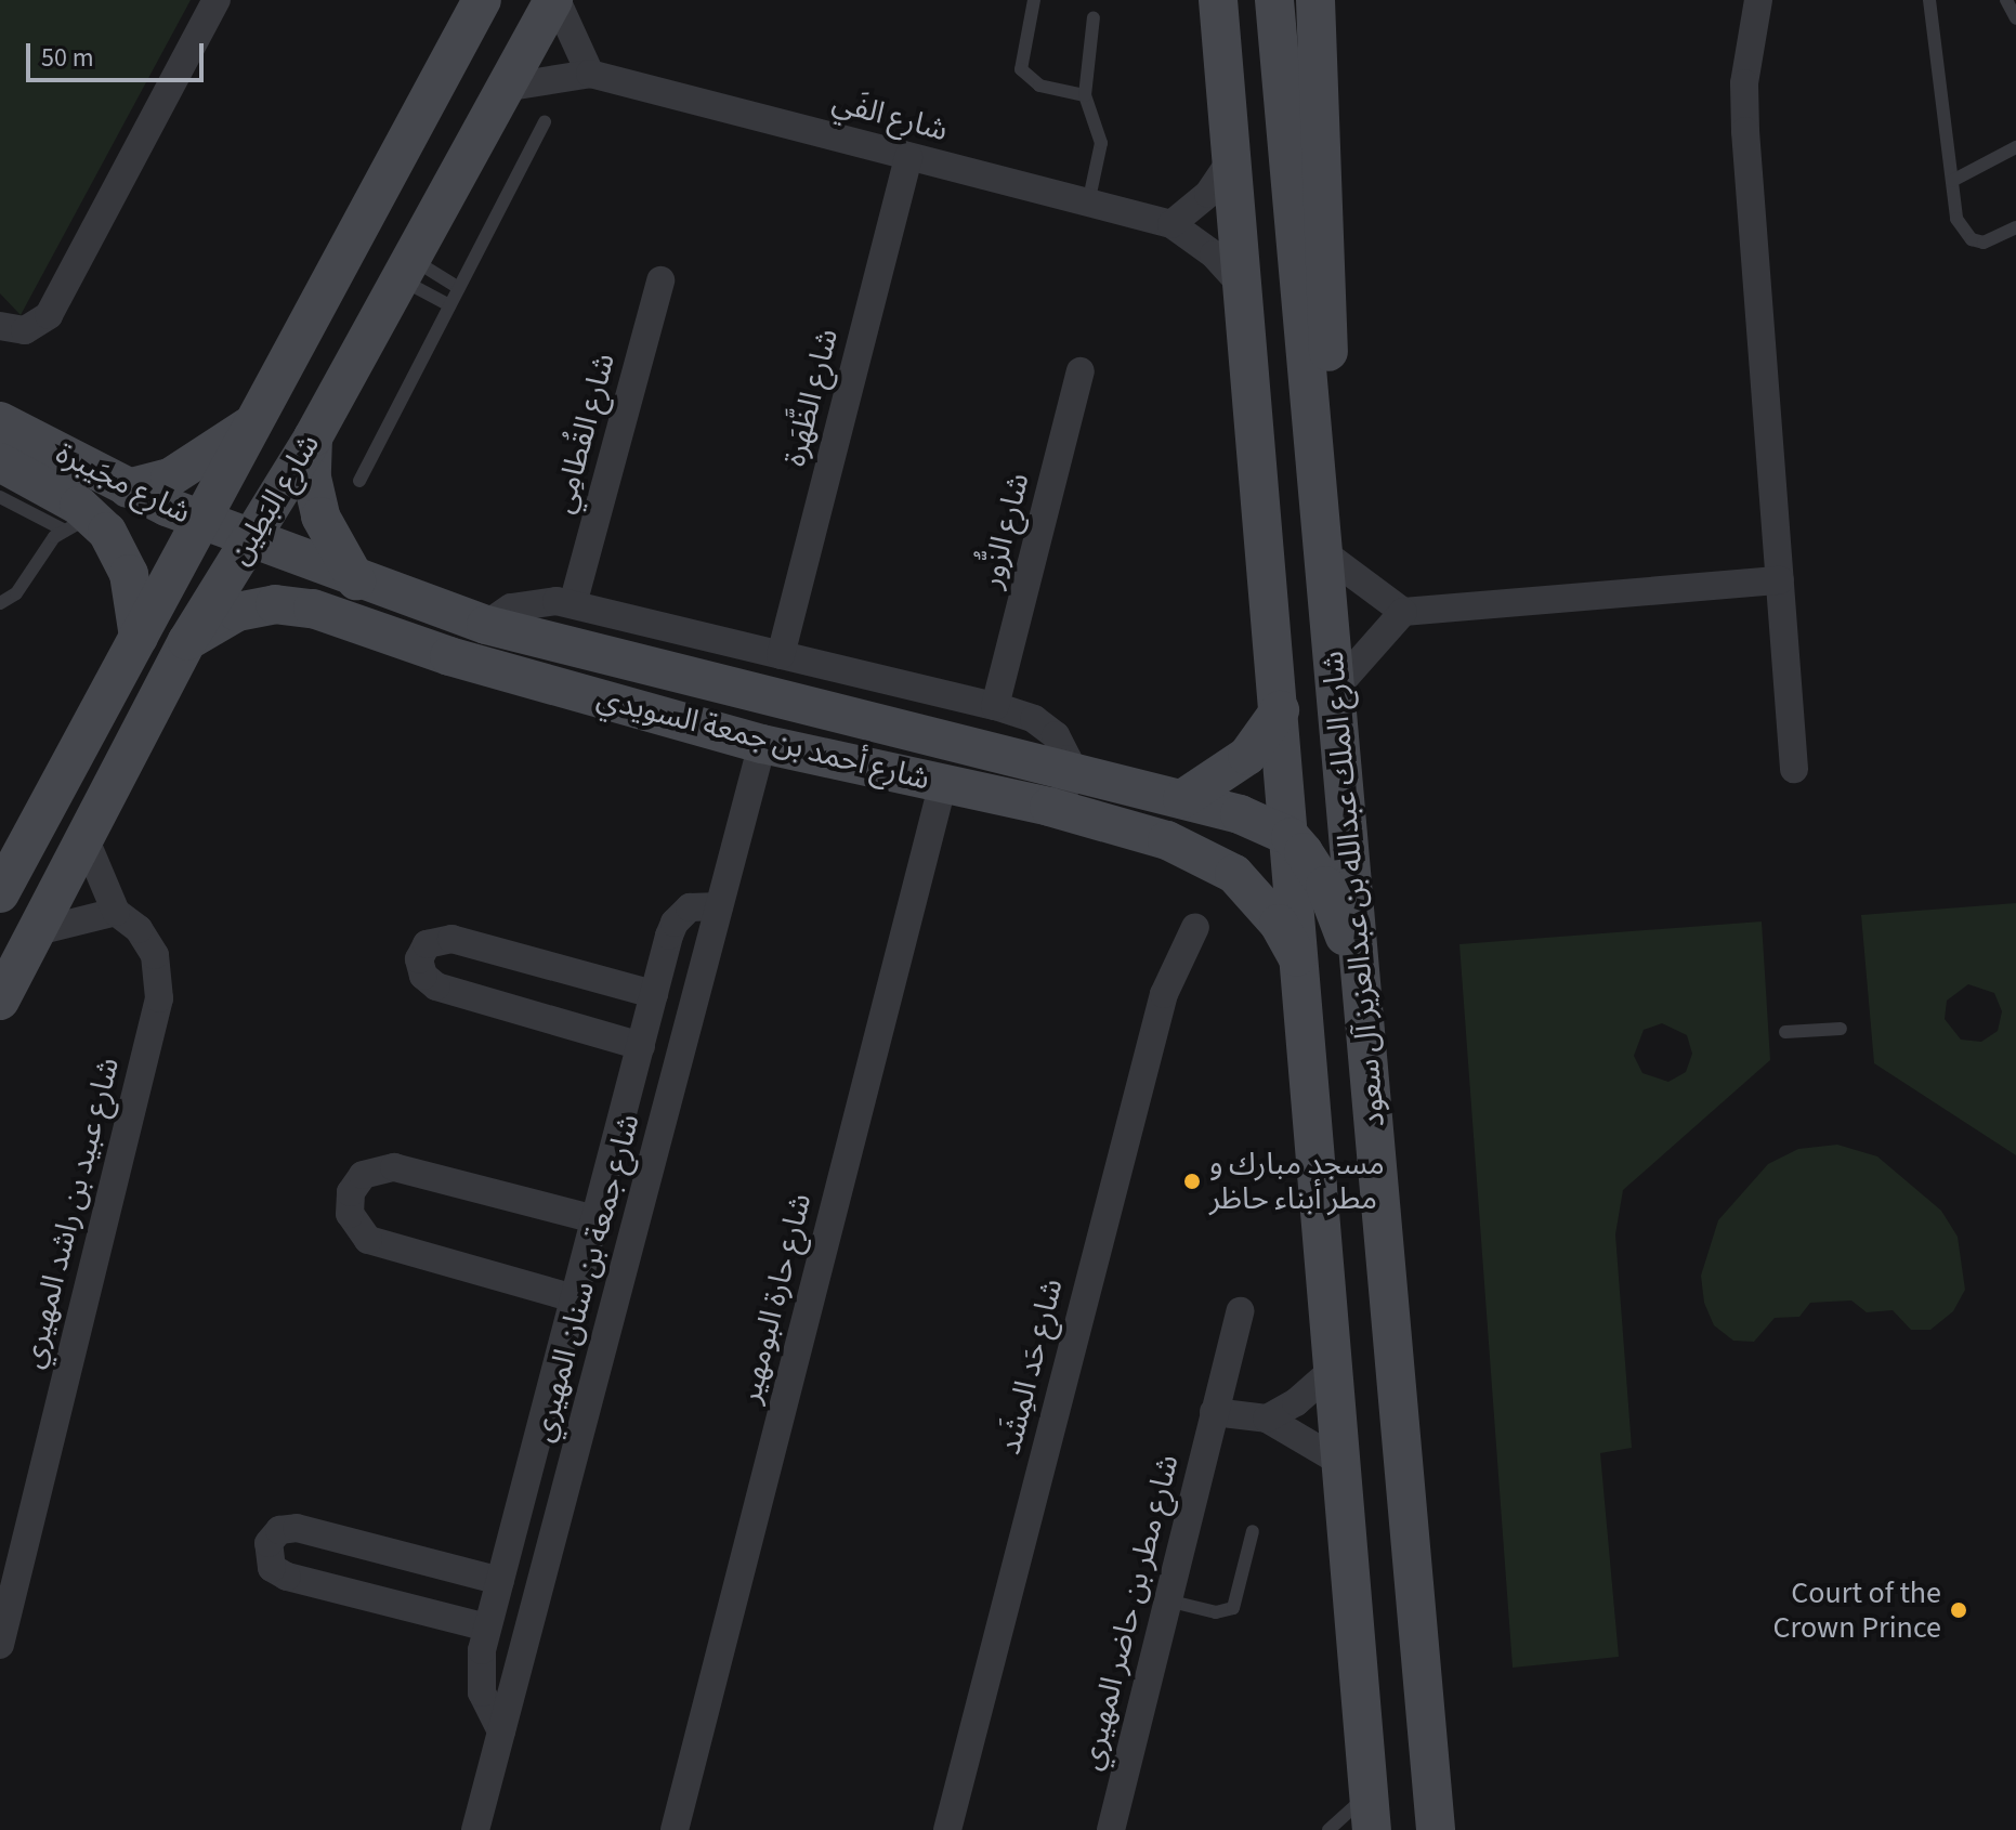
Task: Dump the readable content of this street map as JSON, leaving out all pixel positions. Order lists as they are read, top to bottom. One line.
{"streets":{"main road":["شارع مجَيبرة","شارع البَطِين","شارع أحمد بن جمعة السويدي","شارع الملك عبدالله بن عبدالعزيز آل سعود"],"street":["شارع الفَي","شارع الظَّهَرة","شارع القُطامِي","شارع الزُّور","شارع عبيد بن راشد المهيري","شارع جمعة بن سنان المهيري","شارع حارة البومهير","شارع حَد المِشَد","شارع مطر بن حاضر المهيري"]},"crossings":[["شارع الفَي","شارع الظَّهَرة"],["شارع الفَي","شارع البَطِين"],["شارع الفَي","شارع الملك عبدالله بن عبدالعزيز آل سعود"],["شارع مجَيبرة","شارع البَطِين"],["شارع مجَيبرة","شارع أحمد بن جمعة السويدي"],["شارع البَطِين","شارع أحمد بن جمعة السويدي"],["شارع البَطِين","شارع عبيد بن راشد المهيري"],["شارع أحمد بن جمعة السويدي","شارع الملك عبدالله بن عبدالعزيز آل سعود"],["شارع أحمد بن جمعة السويدي","شارع جمعة بن سنان المهيري"],["شارع أحمد بن جمعة السويدي","شارع حارة البومهير"]],"places":["مسجد مبارك و مطر أبناء حاظر","Court of the Crown Prince"],"scale_bar":"50 m"}
